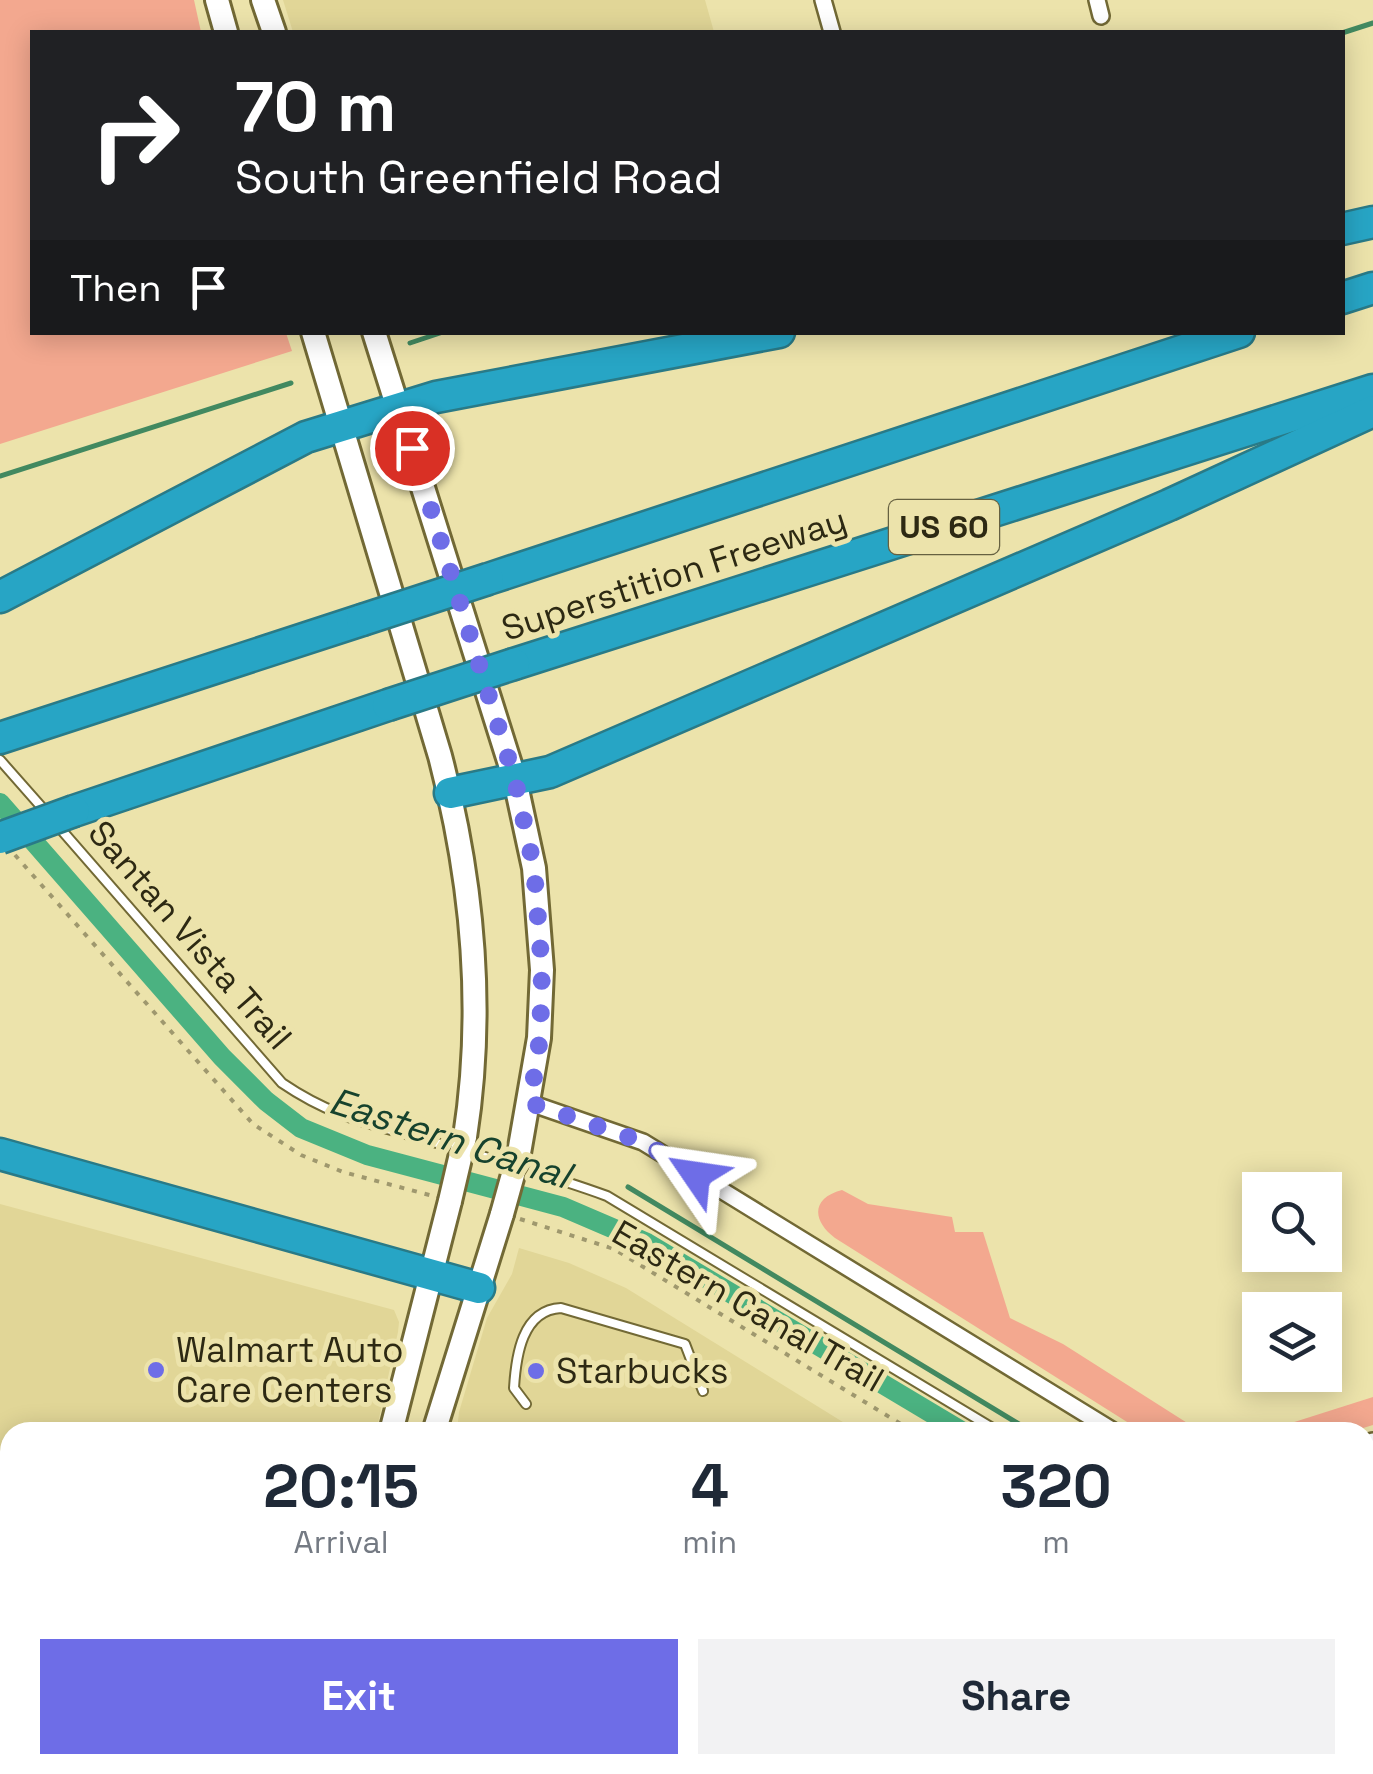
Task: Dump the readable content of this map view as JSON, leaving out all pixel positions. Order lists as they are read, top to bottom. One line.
{"streets":{"highway":["US 60","Superstition Freeway"],"lane":["Santan Vista Trail"],"path":["Eastern Canal Trail"]},"water":["Eastern Canal"],"places":["Walmart Auto Care Centers","Starbucks"],"page":{"turn":["70 m","South Greenfield Road"],"then":"Then","eta":["20:15","Arrival","4","min","320","m"],"buttons":["Exit","Share"]}}
